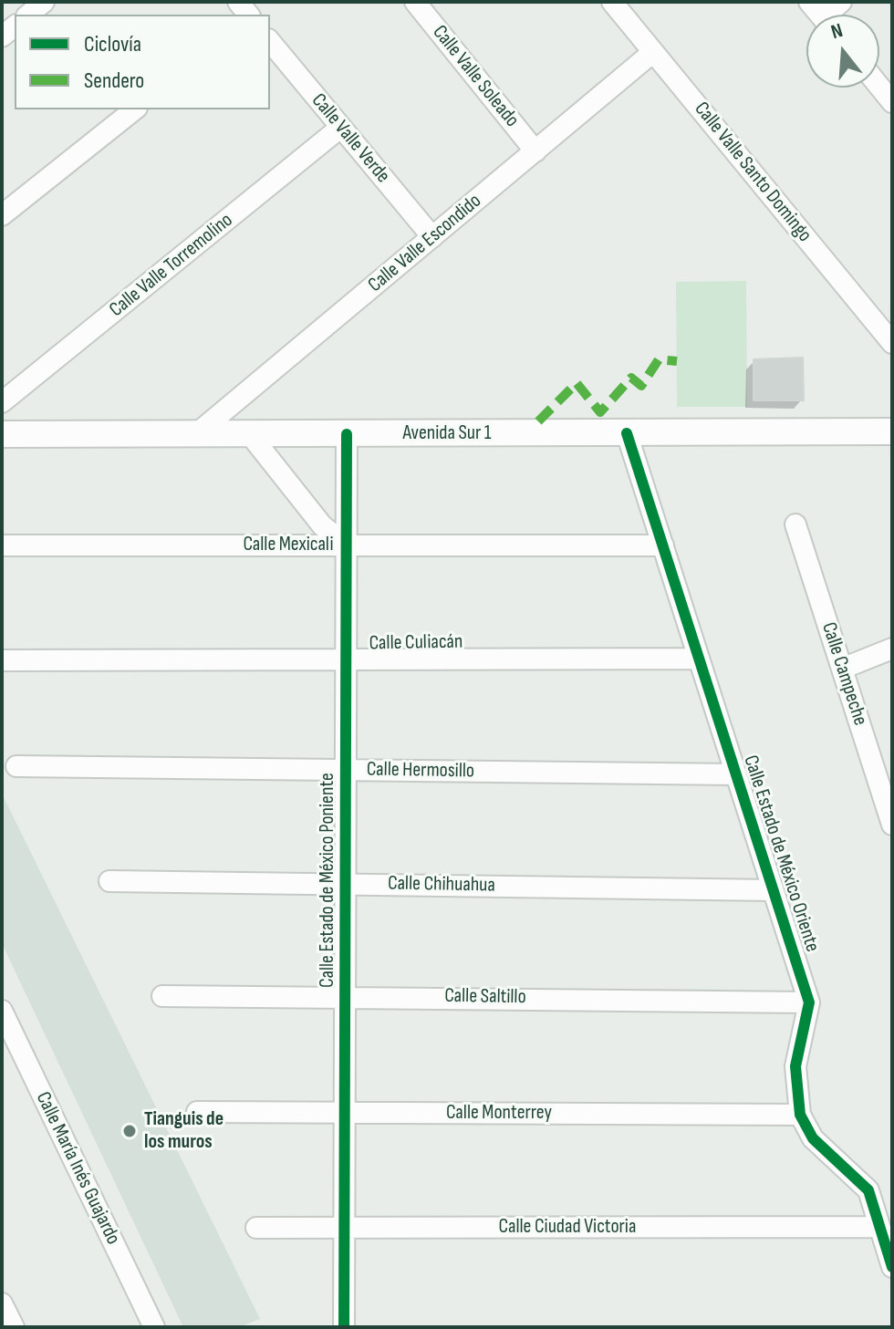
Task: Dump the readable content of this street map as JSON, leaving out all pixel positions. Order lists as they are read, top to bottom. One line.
{"streets":{"street":["Calle Valle Soleado","Calle Valle Verde","Calle Valle Santo Domingo","Calle Valle Escondido","Calle Valle Torremolino","Avenida Sur 1","Calle Mexicali","Calle Culiacán","Calle Campeche","Calle Hermosillo","Calle Estado de México Oriente","Calle Estado de México Poniente","Calle Chihuahua","Calle Saltillo","Calle Monterrey","Calle María Inés Guajardo","Calle Ciudad Victoria"]},"crossings":[["Calle Valle Soleado","Calle Valle Escondido"],["Calle Valle Verde","Calle Valle Escondido"],["Calle Valle Verde","Calle Valle Torremolino"],["Calle Valle Santo Domingo","Calle Valle Escondido"],["Calle Valle Escondido","Avenida Sur 1"],["Avenida Sur 1","Calle Estado de México Oriente"],["Avenida Sur 1","Calle Estado de México Poniente"],["Calle Mexicali","Calle Estado de México Oriente"],["Calle Mexicali","Calle Estado de México Poniente"],["Calle Culiacán","Calle Estado de México Oriente"],["Calle Culiacán","Calle Estado de México Poniente"],["Calle Hermosillo","Calle Estado de México Oriente"],["Calle Hermosillo","Calle Estado de México Poniente"],["Calle Estado de México Oriente","Calle Chihuahua"],["Calle Estado de México Oriente","Calle Saltillo"],["Calle Estado de México Poniente","Calle Chihuahua"],["Calle Estado de México Poniente","Calle Saltillo"],["Calle Estado de México Poniente","Calle Monterrey"],["Calle Estado de México Poniente","Calle Ciudad Victoria"]],"places":["Tianguis de los muros"],"legend":["Ciclovía","Sendero"],"north":"top"}
